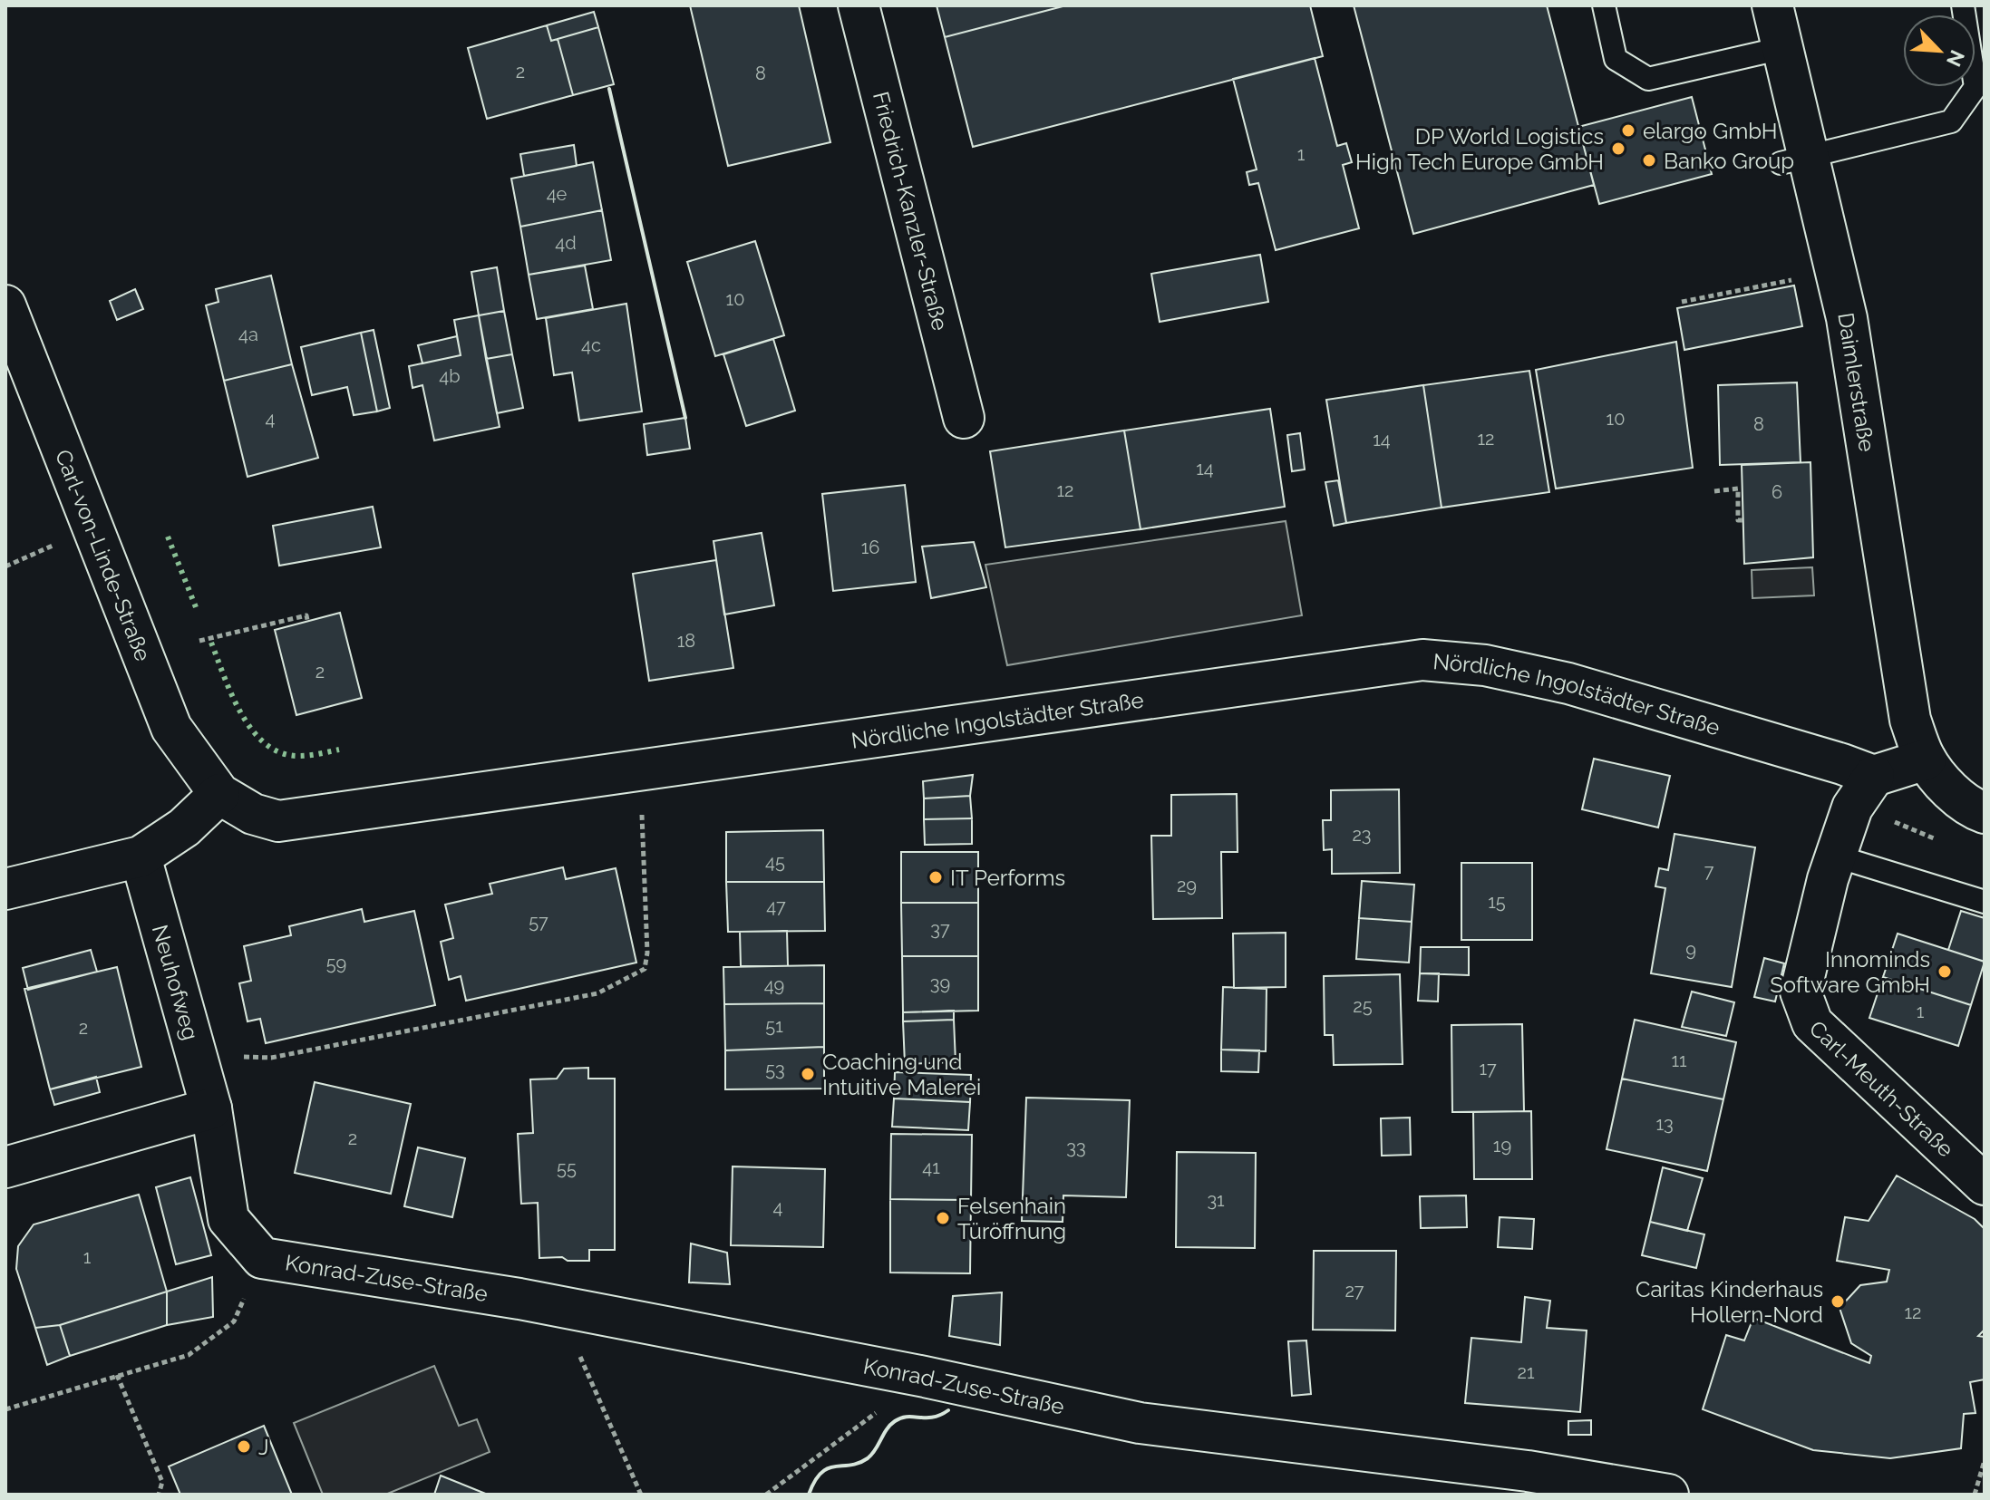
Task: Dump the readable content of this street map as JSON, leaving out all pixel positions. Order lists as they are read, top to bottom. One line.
{"streets":{"street":["Friedrich-Kanzler-Straße","Daimlerstraße","Carl-von-Linde-Straße","Nördliche Ingolstädter Straße","Neuhofweg","Carl-Meuth-Straße","Konrad-Zuse-Straße"]},"crossings":[["Carl-von-Linde-Straße","Nördliche Ingolstädter Straße"],["Nördliche Ingolstädter Straße","Carl-Meuth-Straße"],["Neuhofweg","Konrad-Zuse-Straße"]],"places":["elargo GmbH","DP World Logistics High Tech Europe GmbH","Banko Group","IT Performs","Innominds Software GmbH","Coaching und Intuitive Malerei","Felsenhain Türöffnung","Caritas Kinderhaus Hollern-Nord","J"],"house_numbers":["2","8","1","4e","4d","10","4a","4c","4b","4","10","8","12","14","14","12","6","16","18","2","23","45","7","29","15","47","57","37","9","59","39","49","25","1","51","2","11","17","53","13","2","19","33","41","55","31","4","1","27","12","21"],"north":"bottom right"}
